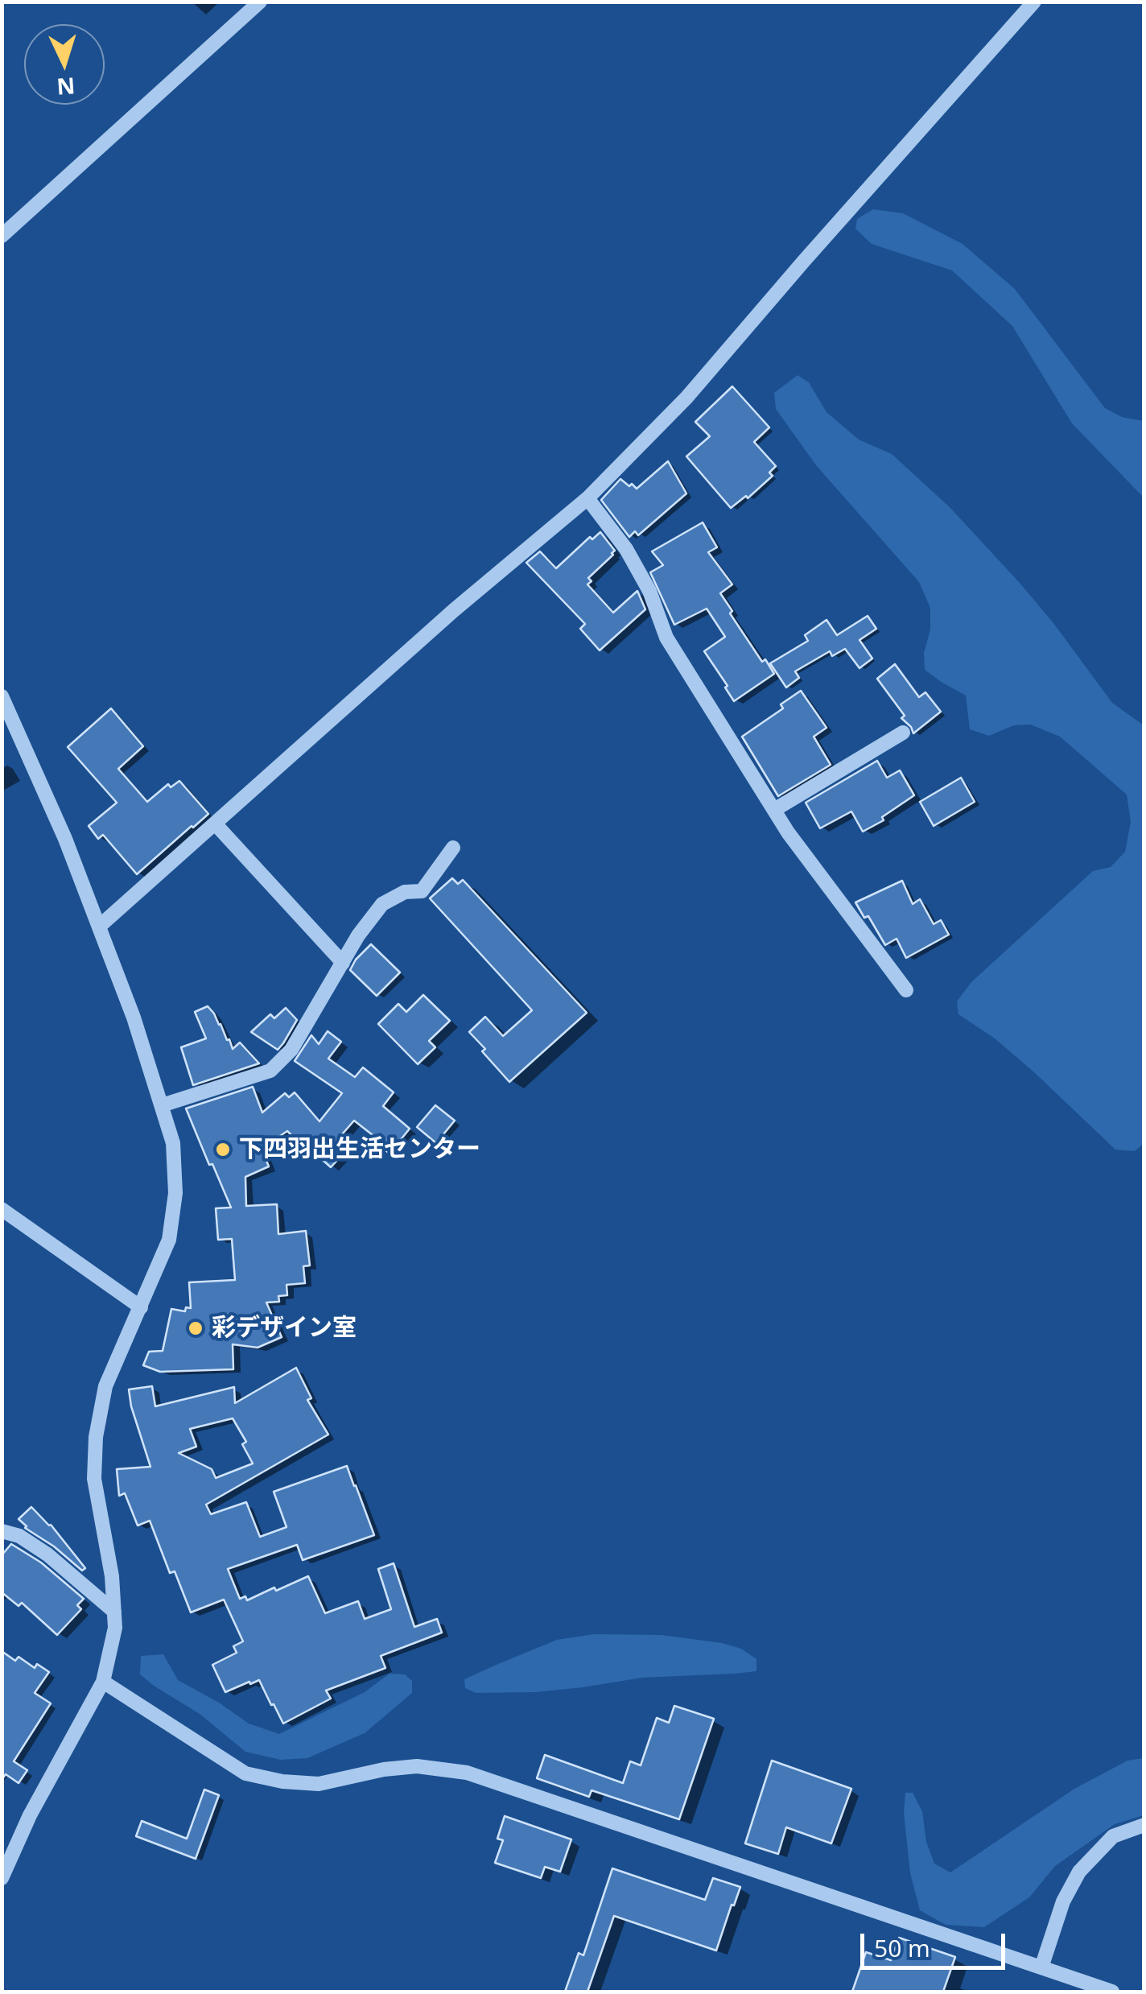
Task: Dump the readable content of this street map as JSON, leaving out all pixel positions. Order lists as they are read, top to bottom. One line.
{"places":["下四羽出生活センター","彩デザイン室"],"scale_bar":"50 m","north":"bottom"}
